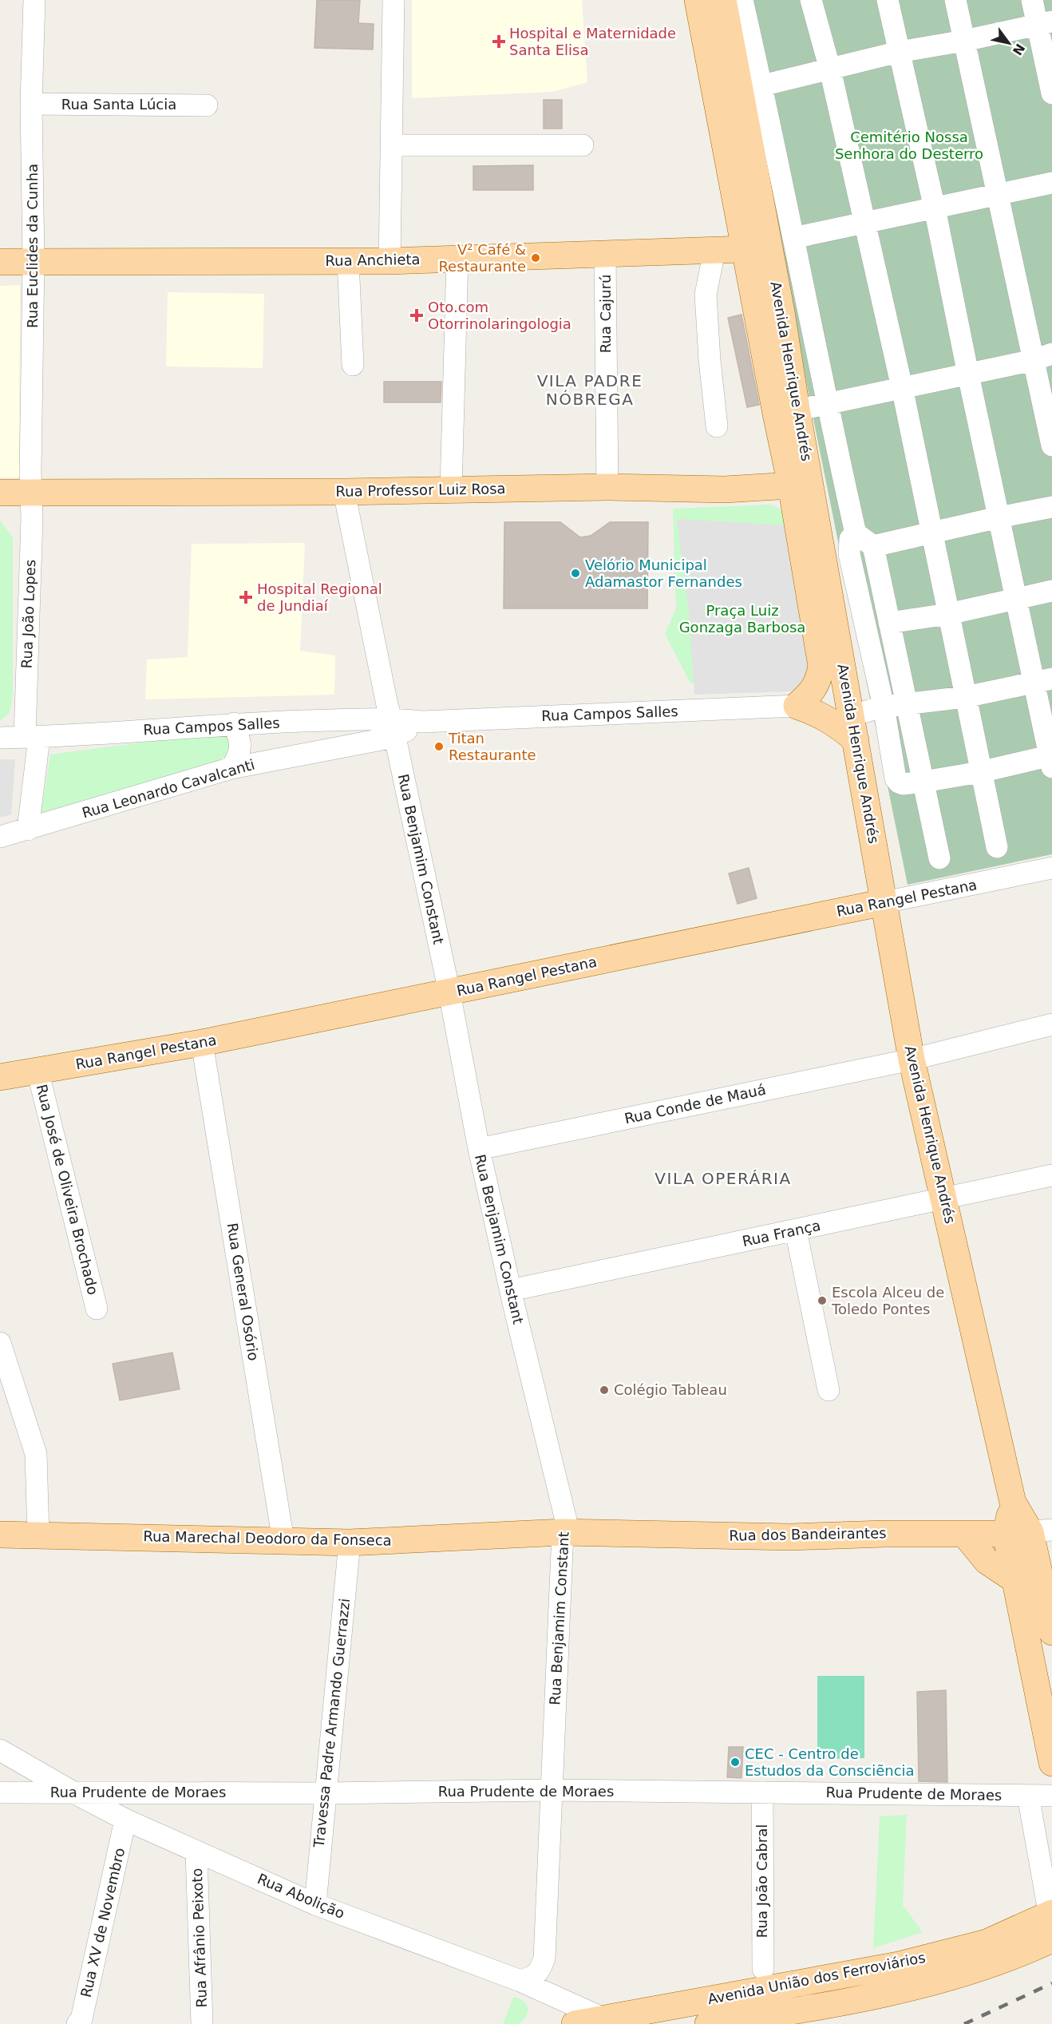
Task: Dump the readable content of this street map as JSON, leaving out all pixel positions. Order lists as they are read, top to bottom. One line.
{"streets":{"main road":["Rua Anchieta","Avenida Henrique Andrés","Rua Professor Luiz Rosa","Rua Rangel Pestana","Rua dos Bandeirantes","Rua Marechal Deodoro da Fonseca","Avenida União dos Ferroviários"],"street":["Rua Santa Lúcia","Rua Euclides da Cunha","Rua Cajurú","Rua João Lopes","Rua Campos Salles","Rua Leonardo Cavalcanti","Rua Benjamim Constant","Rua Conde de Mauá","Rua José de Oliveira Brochado","Rua França","Rua General Osório","Travessa Padre Armando Guerrazzi","Rua Prudente de Moraes","Rua João Cabral","Rua Abolição","Rua XV de Novembro","Rua Afrânio Peixoto"]},"crossings":[["Rua Santa Lúcia","Rua Euclides da Cunha"],["Rua Euclides da Cunha","Rua Anchieta"],["Rua Euclides da Cunha","Rua Professor Luiz Rosa"],["Rua Euclides da Cunha","Rua João Lopes"],["Rua Anchieta","Rua Cajurú"],["Rua Anchieta","Avenida Henrique Andrés"],["Rua Cajurú","Rua Professor Luiz Rosa"],["Avenida Henrique Andrés","Rua Professor Luiz Rosa"],["Avenida Henrique Andrés","Rua Campos Salles"],["Avenida Henrique Andrés","Rua Rangel Pestana"],["Avenida Henrique Andrés","Rua Conde de Mauá"],["Avenida Henrique Andrés","Rua França"],["Avenida Henrique Andrés","Rua dos Bandeirantes"],["Rua Professor Luiz Rosa","Rua João Lopes"],["Rua Professor Luiz Rosa","Rua Benjamim Constant"],["Rua João Lopes","Rua Campos Salles"],["Rua João Lopes","Rua Leonardo Cavalcanti"],["Rua Campos Salles","Rua Leonardo Cavalcanti"],["Rua Campos Salles","Rua Benjamim Constant"],["Rua Leonardo Cavalcanti","Rua Benjamim Constant"],["Rua Benjamim Constant","Rua Rangel Pestana"],["Rua Benjamim Constant","Rua Conde de Mauá"],["Rua Benjamim Constant","Rua França"],["Rua Benjamim Constant","Rua dos Bandeirantes"],["Rua Benjamim Constant","Rua Marechal Deodoro da Fonseca"],["Rua Benjamim Constant","Rua Prudente de Moraes"],["Rua Benjamim Constant","Rua Abolição"],["Rua Rangel Pestana","Rua José de Oliveira Brochado"],["Rua Rangel Pestana","Rua General Osório"],["Rua General Osório","Rua Marechal Deodoro da Fonseca"],["Rua dos Bandeirantes","Rua Marechal Deodoro da Fonseca"],["Rua Marechal Deodoro da Fonseca","Travessa Padre Armando Guerrazzi"],["Travessa Padre Armando Guerrazzi","Rua Prudente de Moraes"],["Travessa Padre Armando Guerrazzi","Rua Abolição"],["Rua Prudente de Moraes","Rua João Cabral"],["Rua Prudente de Moraes","Rua Abolição"],["Rua Abolição","Rua XV de Novembro"],["Rua Abolição","Rua Afrânio Peixoto"],["Rua Abolição","Avenida União dos Ferroviários"]],"districts":["VILA PADRE NÓBREGA","VILA OPERÁRIA"],"parks":["Cemitério Nossa Senhora do Desterro","Praça Luiz Gonzaga Barbosa"],"places":{"health":["Hospital e Maternidade Santa Elisa","Oto.com Otorrinolaringologia","Hospital Regional de Jundiaí"],"other":["V² Café & Restaurante","Velório Municipal Adamastor Fernandes","Titan Restaurante","Escola Alceu de Toledo Pontes","Colégio Tableau","CEC - Centro de Estudos da Consciẽncia"]},"north":"bottom right"}
